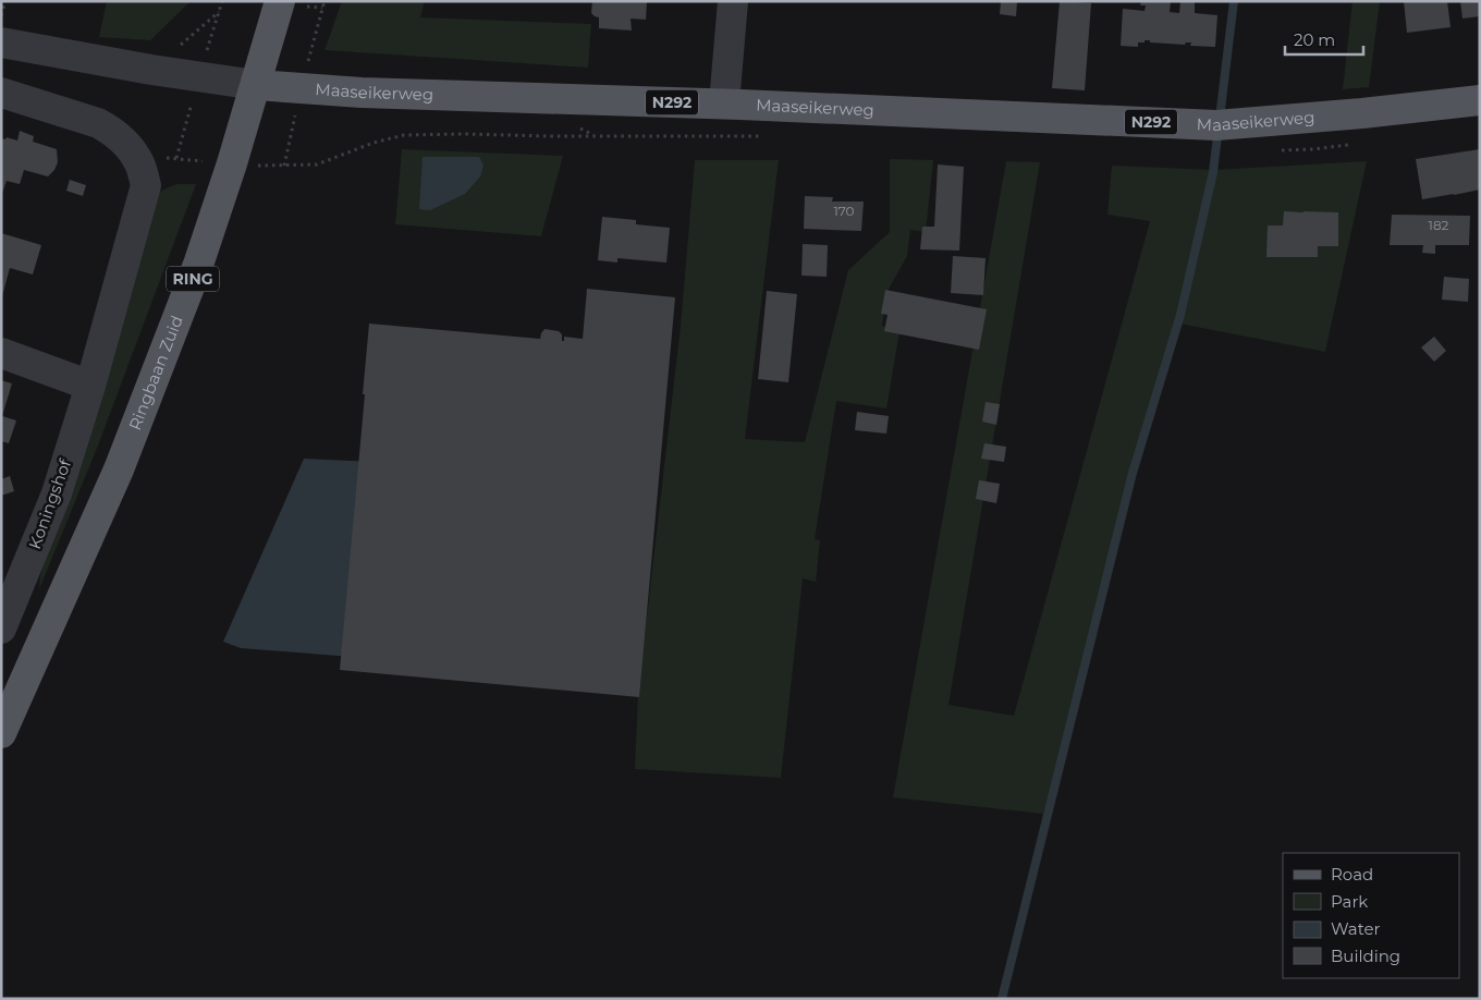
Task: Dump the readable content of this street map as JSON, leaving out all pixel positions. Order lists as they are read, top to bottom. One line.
{"streets":{"main road":["Maaseikerweg","N292","RING","Ringbaan Zuid"],"street":["Koningshof"]},"crossings":[["Maaseikerweg","Ringbaan Zuid"]],"house_numbers":["170","182"],"legend":["Road","Park","Water","Building"],"scale_bar":"20 m"}
